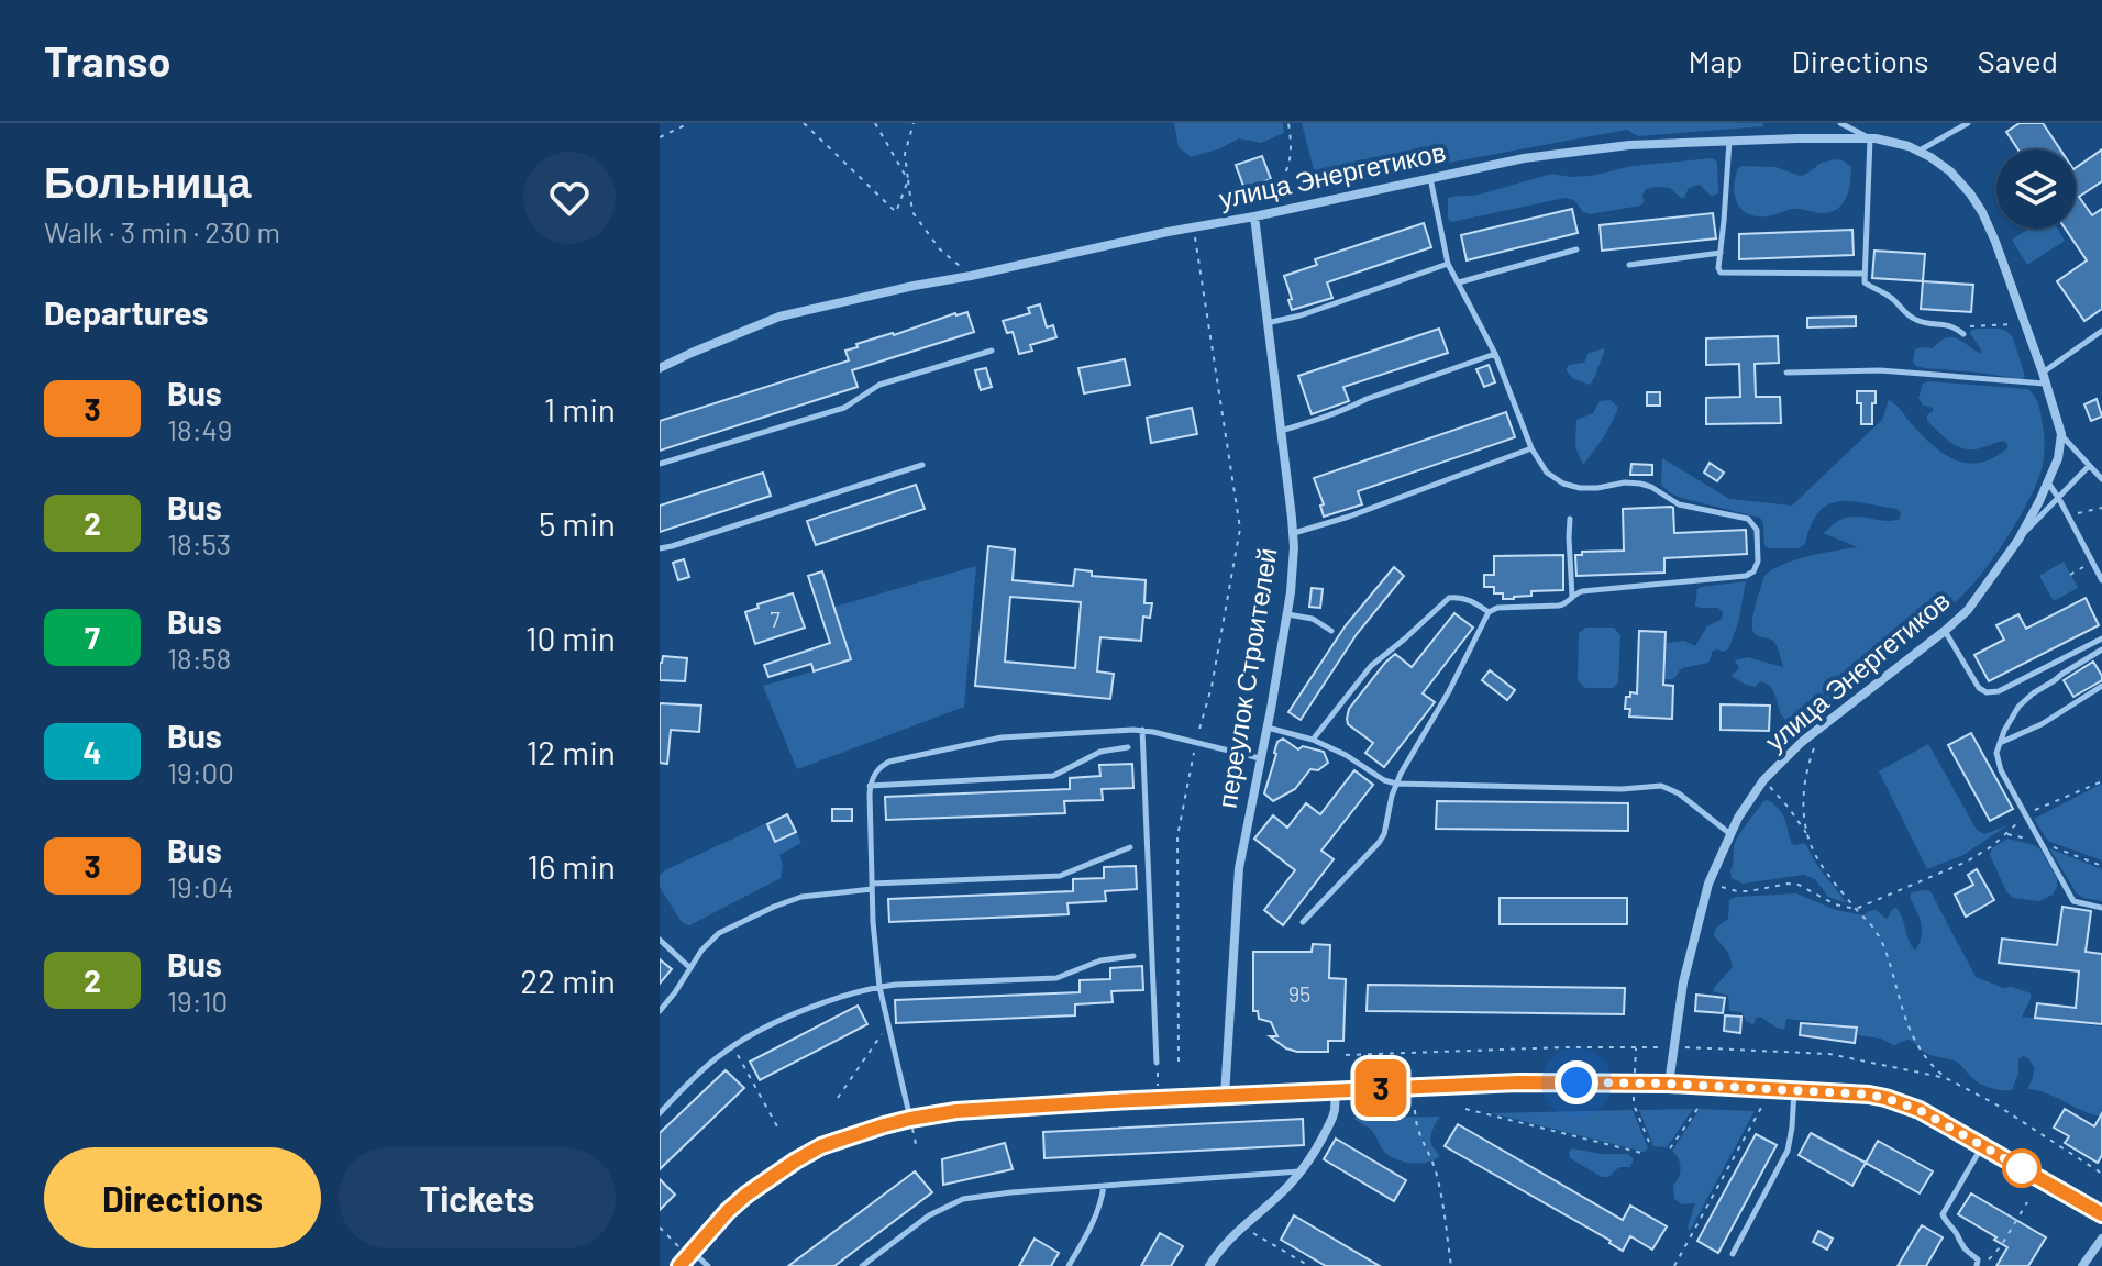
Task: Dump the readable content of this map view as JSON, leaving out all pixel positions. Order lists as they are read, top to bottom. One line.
{"streets":{"street":["улица Энергетиков","переулок Строителей"]},"crossings":[["улица Энергетиков","переулок Строителей"]],"lines":["bus line 3"],"house_numbers":["7","95"],"page":{"header":"Transo","nav":["Map","Directions","Saved"],"heading":[["Больница","Walk · 3 min · 230 m"],"Departures"],"on_map":"3","list":[{"mark":"3","name":"Bus","note":"18:49","value":"1 min"},{"mark":"2","name":"Bus","note":"18:53","value":"5 min"},{"mark":"7","name":"Bus","note":"18:58","value":"10 min"},{"mark":"4","name":"Bus","note":"19:00","value":"12 min"},{"mark":"3","name":"Bus","note":"19:04","value":"16 min"},{"mark":"2","name":"Bus","note":"19:10","value":"22 min"}],"buttons":["Directions","Tickets"]}}
